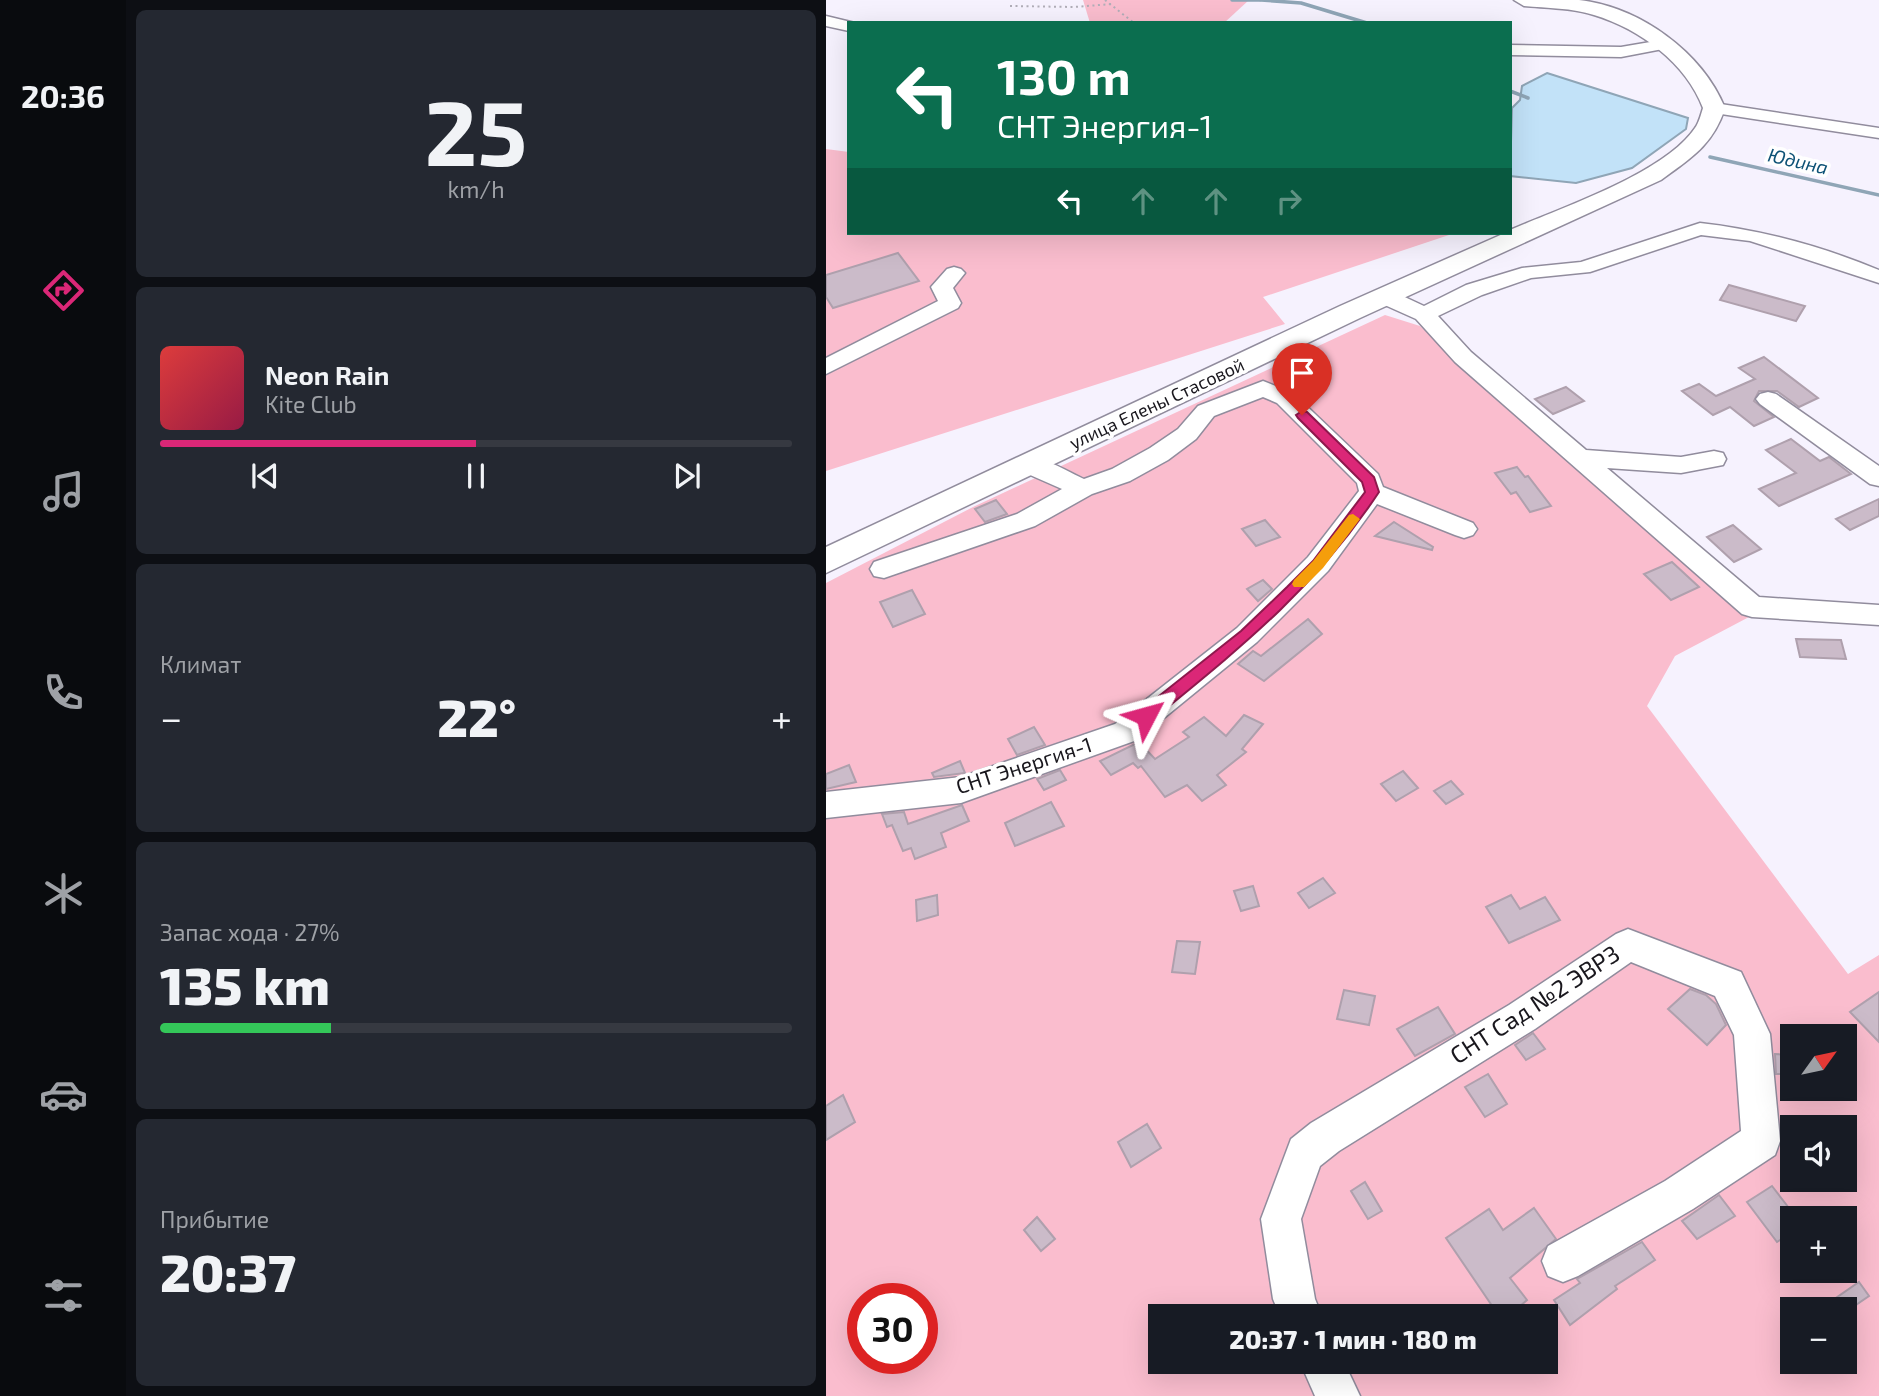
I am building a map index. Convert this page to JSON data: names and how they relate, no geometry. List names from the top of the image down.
{
  "streets": {
    "main road": ["улица Елены Стасовой"],
    "street": ["СНТ Энергия-1", "СНТ Сад №2 ЭВРЗ"]
  },
  "water": ["Юдина"],
  "north": "top right",
  "page": {
    "tabs": "20:36",
    "tile": [
      ["25", "km/h"],
      "Климат",
      ["Запас хода · 27%", "135 km"],
      ["Прибытие", "20:37"]
    ],
    "turn": ["130 m", "СНТ Энергия-1"],
    "song": ["Neon Rain", "Kite Club"],
    "heat": ["−", "22°", "+"],
    "map_buttons": ["+", "−"],
    "limit": "30",
    "trip": "20:37 · 1 мин · 180 m"
  }
}
